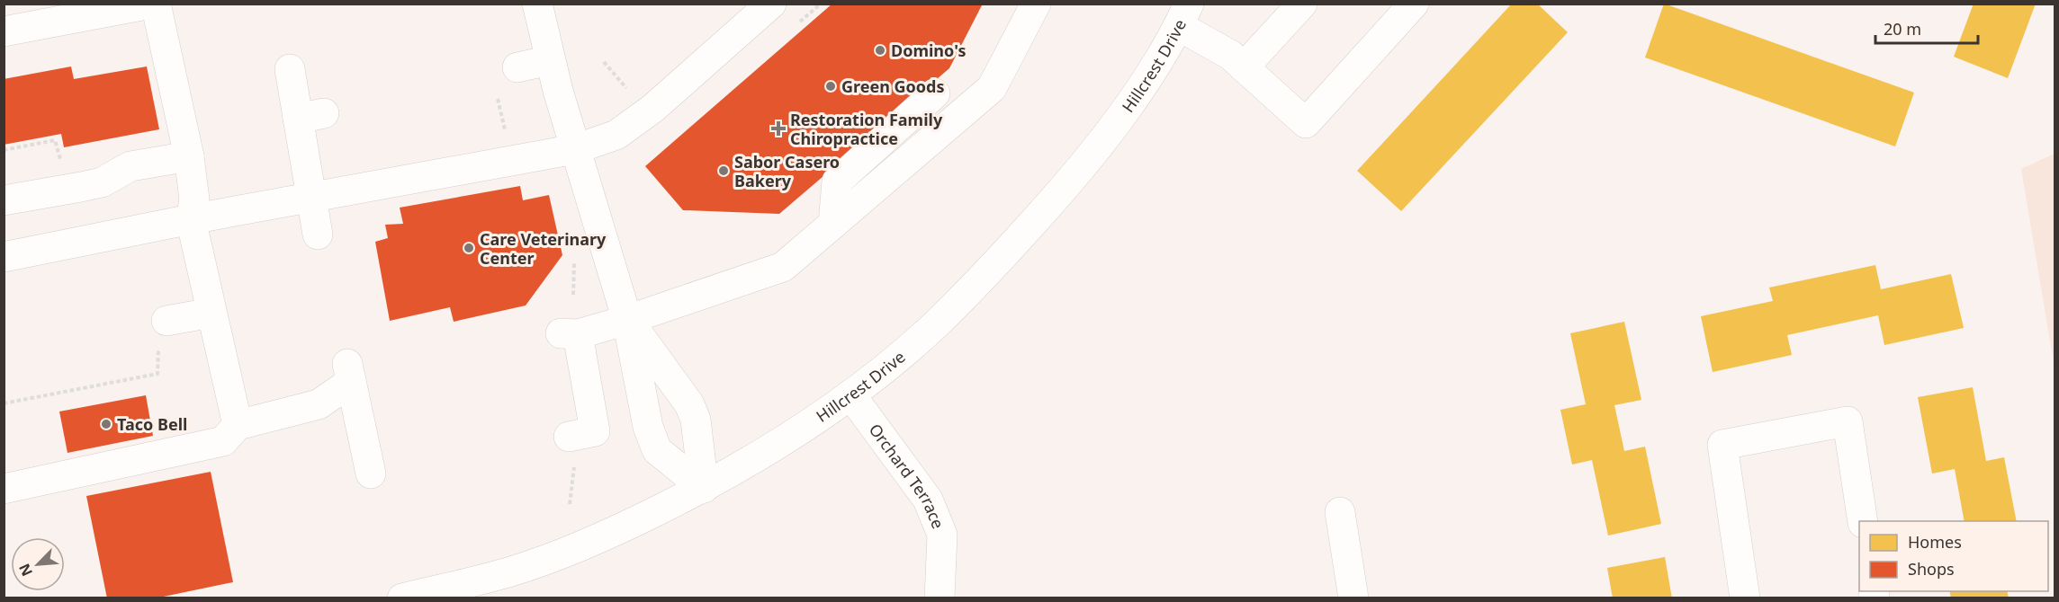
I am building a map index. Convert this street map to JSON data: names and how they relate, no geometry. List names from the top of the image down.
{
  "streets": {
    "street": ["Hillcrest Drive", "Orchard Terrace"]
  },
  "crossings": [
    ["Hillcrest Drive", "Orchard Terrace"]
  ],
  "places": {
    "other": [
      "Domino's",
      "Green Goods",
      "Sabor Casero Bakery",
      "Care Veterinary Center",
      "Taco Bell"
    ],
    "health": ["Restoration Family Chiropractice"]
  },
  "legend": ["Homes", "Shops"],
  "scale_bar": "20 m",
  "north": "bottom left"
}
